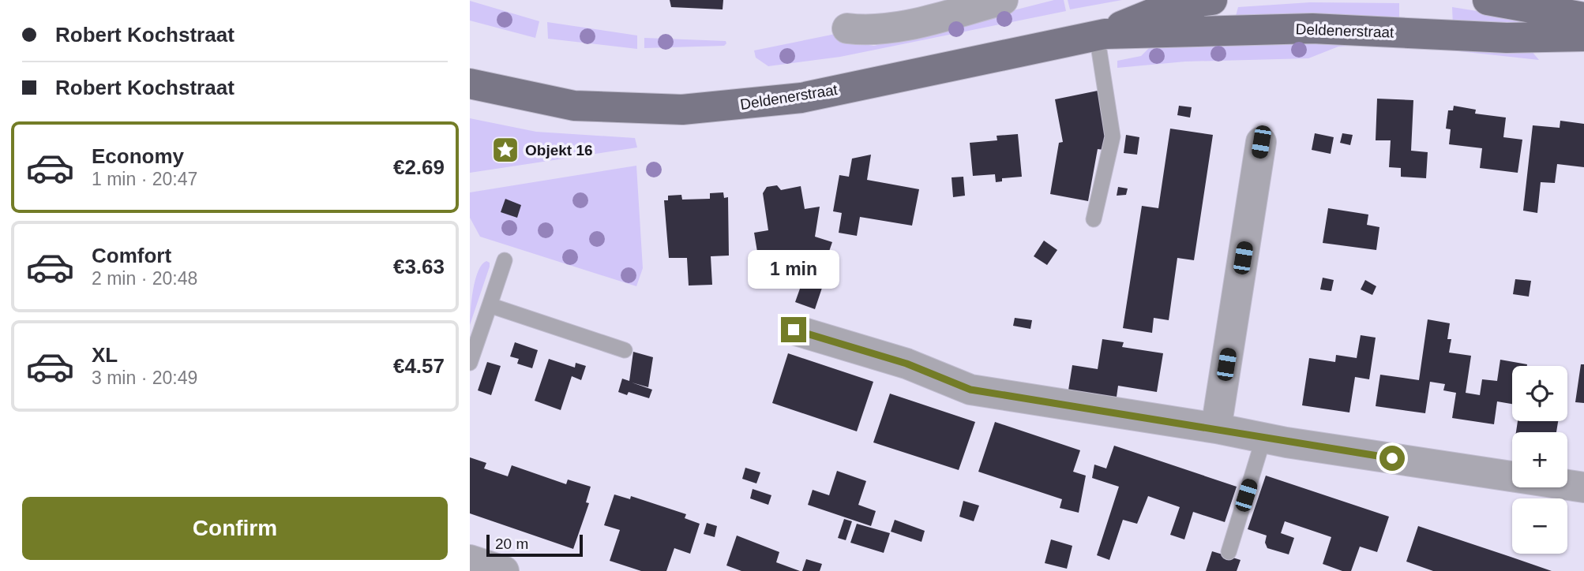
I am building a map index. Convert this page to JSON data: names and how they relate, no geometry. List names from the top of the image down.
{
  "streets": {
    "main road": ["Deldenerstraat"]
  },
  "places": {
    "place": ["Objekt 16"]
  },
  "scale_bar": "20 m",
  "page": {
    "banner": ["Robert Kochstraat", "Robert Kochstraat"],
    "list": [
      {
        "name": "Economy",
        "note": "1 min · 20:47",
        "value": "€2.69"
      },
      {
        "name": "Comfort",
        "note": "2 min · 20:48",
        "value": "€3.63"
      },
      {
        "name": "XL",
        "note": "3 min · 20:49",
        "value": "€4.57"
      }
    ],
    "bubble": "1 min",
    "map_buttons": ["+", "−"],
    "buttons": "Confirm",
    "scale": "20 m"
  }
}
